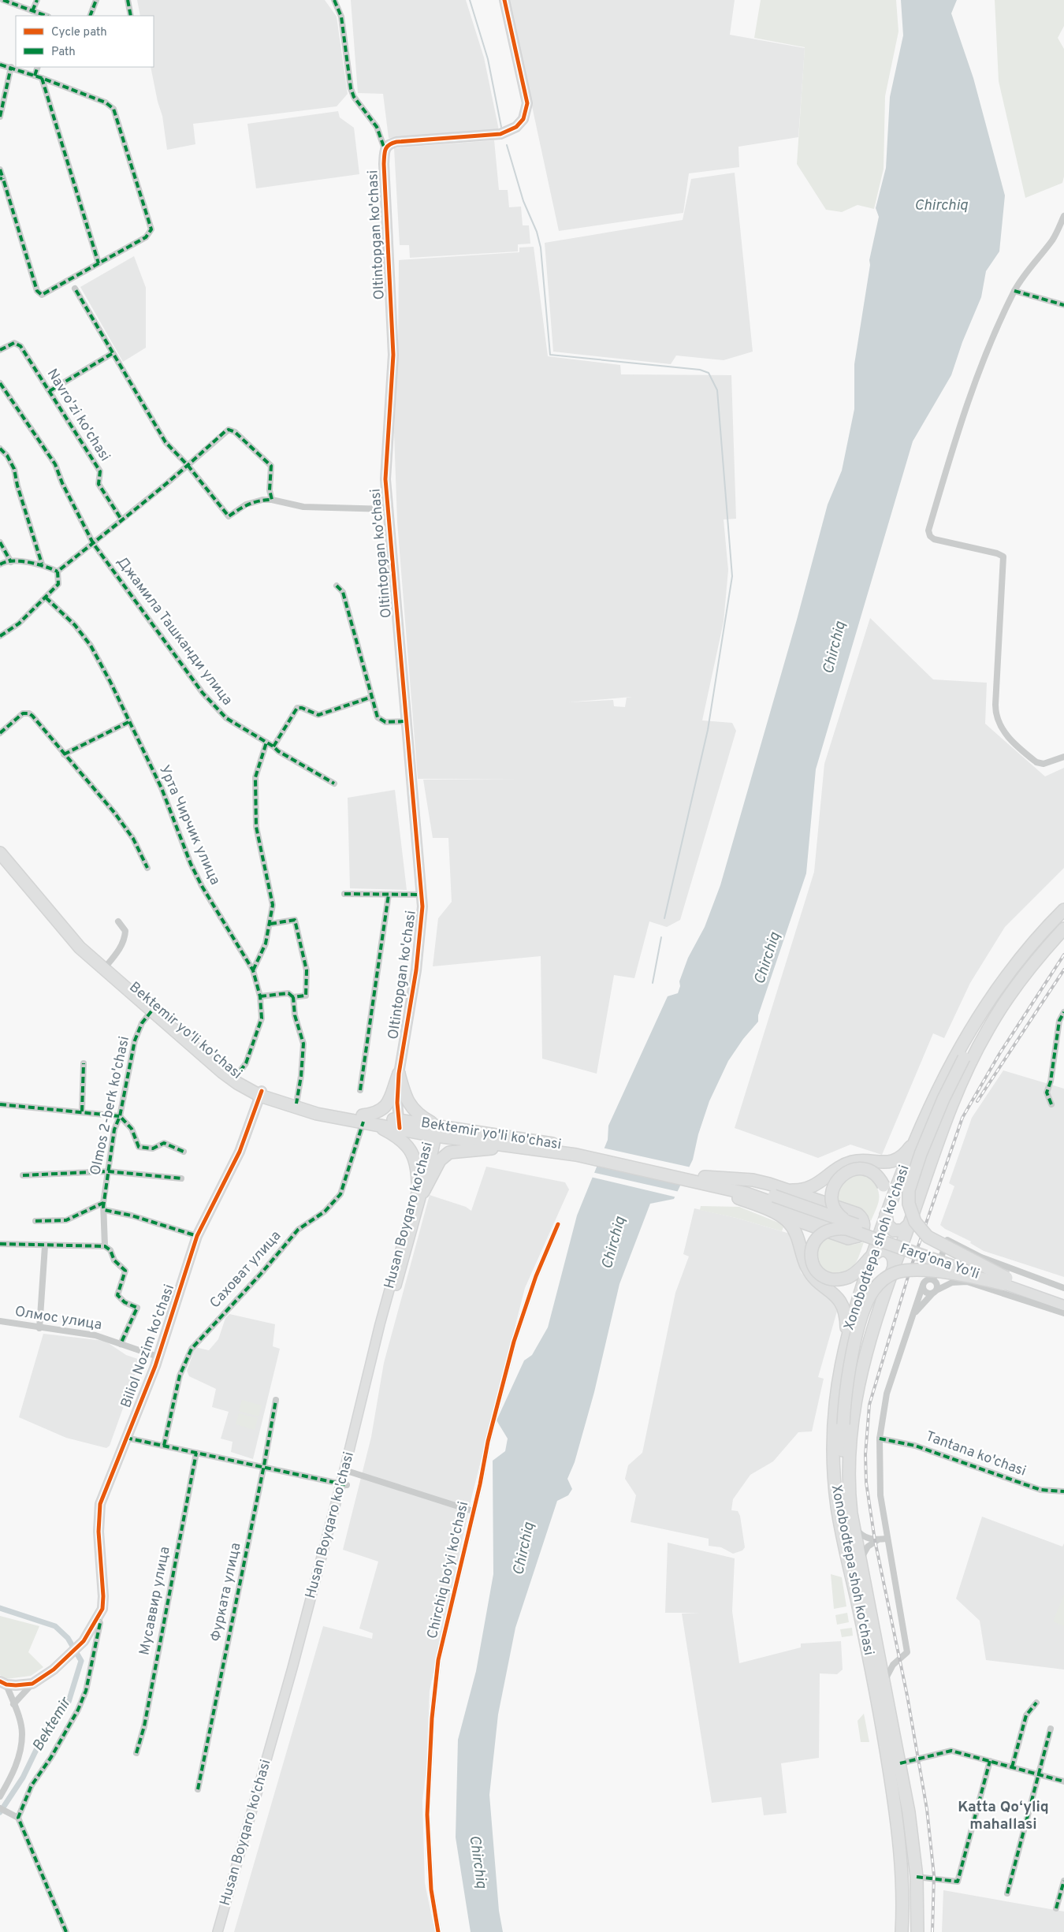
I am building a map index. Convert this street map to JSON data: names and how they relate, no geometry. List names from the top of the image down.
{
  "streets": {
    "highway": ["Bektemir yo'li ko'chasi", "Xonobodtepa shoh ko'chasi", "Farg'ona Yo'li"],
    "street": [
      "Oltintopgan ko'chasi",
      "Navro'zi ko'chasi",
      "Джамила Ташканди улица",
      "Урта Чирчик улица",
      "Olmos 2-berk ko'chasi",
      "Husan Boyqaro ko'chasi",
      "Саховат улица",
      "Олмос улица",
      "Biliol Nozim ko'chasi",
      "Tantana ko'chasi",
      "Chirchiq bo'yi ko'chasi",
      "Фурката улица",
      "Мусаввир улица"
    ]
  },
  "crossings": [
    ["Oltintopgan ko'chasi", "Bektemir yo'li ko'chasi"],
    ["Урта Чирчик улица", "Bektemir yo'li ko'chasi"],
    ["Bektemir yo'li ko'chasi", "Olmos 2-berk ko'chasi"],
    ["Bektemir yo'li ko'chasi", "Husan Boyqaro ko'chasi"],
    ["Bektemir yo'li ko'chasi", "Farg'ona Yo'li"],
    ["Bektemir yo'li ko'chasi", "Саховат улица"],
    ["Bektemir yo'li ko'chasi", "Biliol Nozim ko'chasi"],
    ["Husan Boyqaro ko'chasi", "Chirchiq bo'yi ko'chasi"],
    ["Олмос улица", "Biliol Nozim ko'chasi"]
  ],
  "districts": ["Katta Qoʻyliq mahallasi"],
  "water": ["Chirchiq", "Bektemir"],
  "legend": ["Cycle path", "Path"]
}
